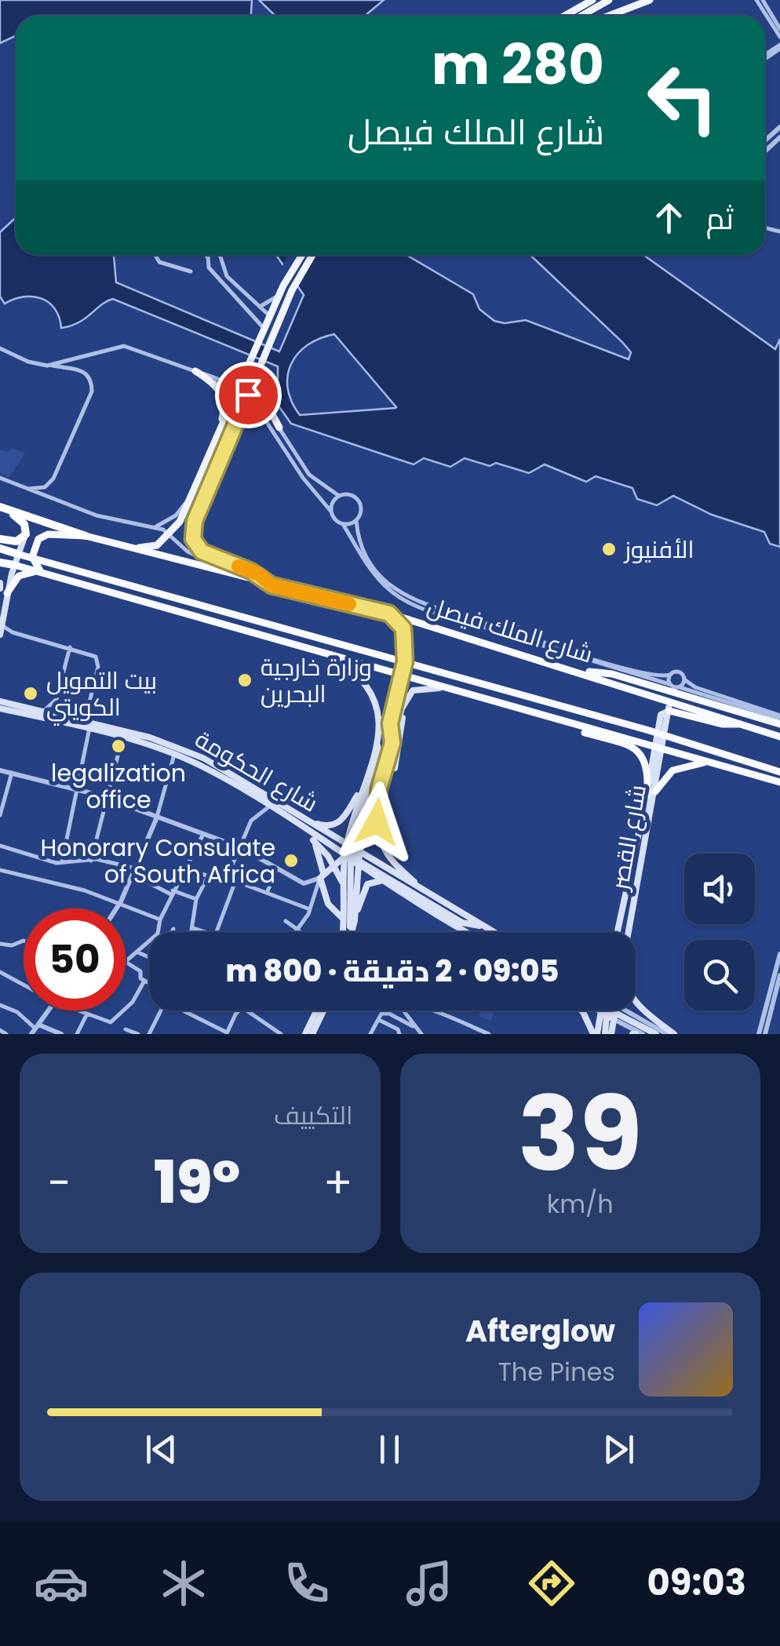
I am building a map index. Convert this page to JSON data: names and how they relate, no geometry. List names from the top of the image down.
{
  "streets": {
    "highway": ["شارع الملك فيصل"],
    "main road": ["شارع الحكومة", "شارع القصر"]
  },
  "places": [
    "الأفنيوز",
    "وزارة خارجية البحرين",
    "بيت التمويل الكويتي",
    "legalization office",
    "Honorary Consulate of South Africa"
  ],
  "page": {
    "turn": ["280 m", "شارع الملك فيصل"],
    "then": "ثم",
    "limit": "50",
    "trip": "09:05 · 2 دقيقة · 800 m",
    "tile": [
      ["39", "km/h"],
      "التكييف"
    ],
    "heat": ["−", "19°", "+"],
    "song": ["Afterglow", "The Pines"],
    "tabs": "09:03"
  }
}
